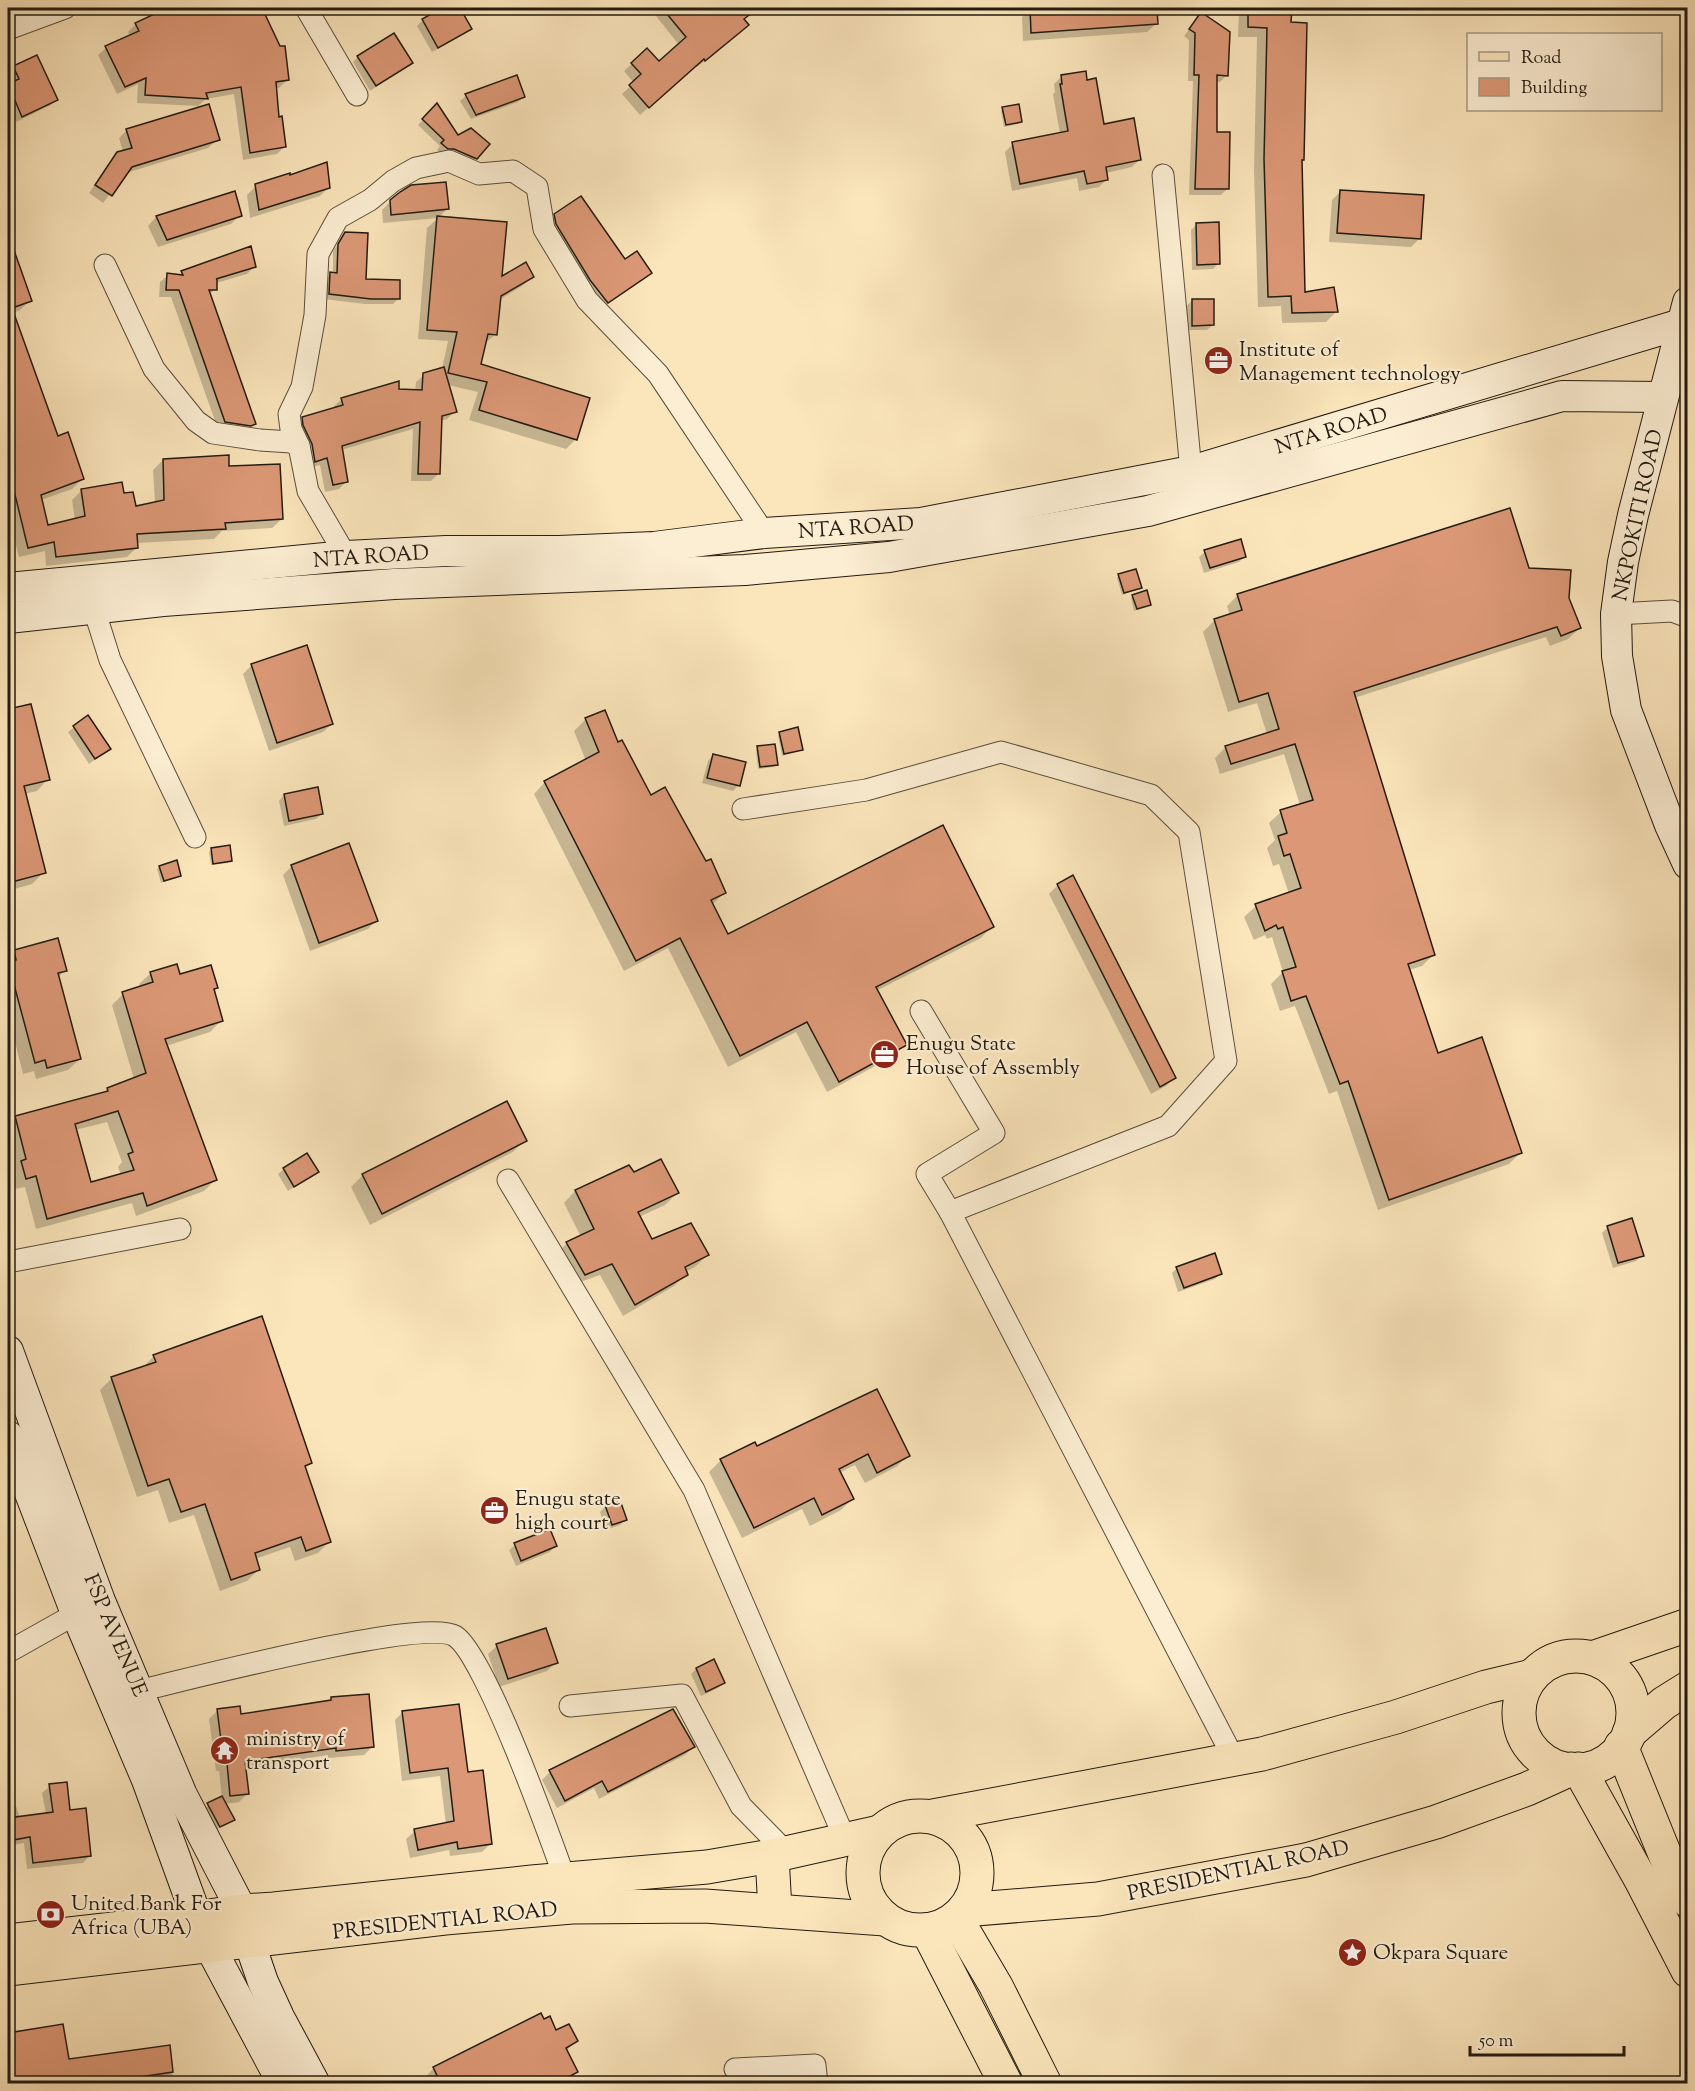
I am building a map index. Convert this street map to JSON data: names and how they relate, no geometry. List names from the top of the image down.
{
  "streets": {
    "main road": [
      "NTA ROAD",
      "NKPOKITI ROAD",
      "FSP AVENUE",
      "PRESIDENTIAL ROAD"
    ]
  },
  "crossings": [
    ["NTA ROAD", "NKPOKITI ROAD"],
    ["FSP AVENUE", "PRESIDENTIAL ROAD"]
  ],
  "places": {
    "office": ["Institute of Management technology", "Enugu State House of Assembly", "Enugu state high court"],
    "temple": ["ministry of transport"],
    "bank": ["United Bank For Africa (UBA)"],
    "place": ["Okpara Square"]
  },
  "legend": ["Road", "Building"],
  "scale_bar": "50 m"
}
